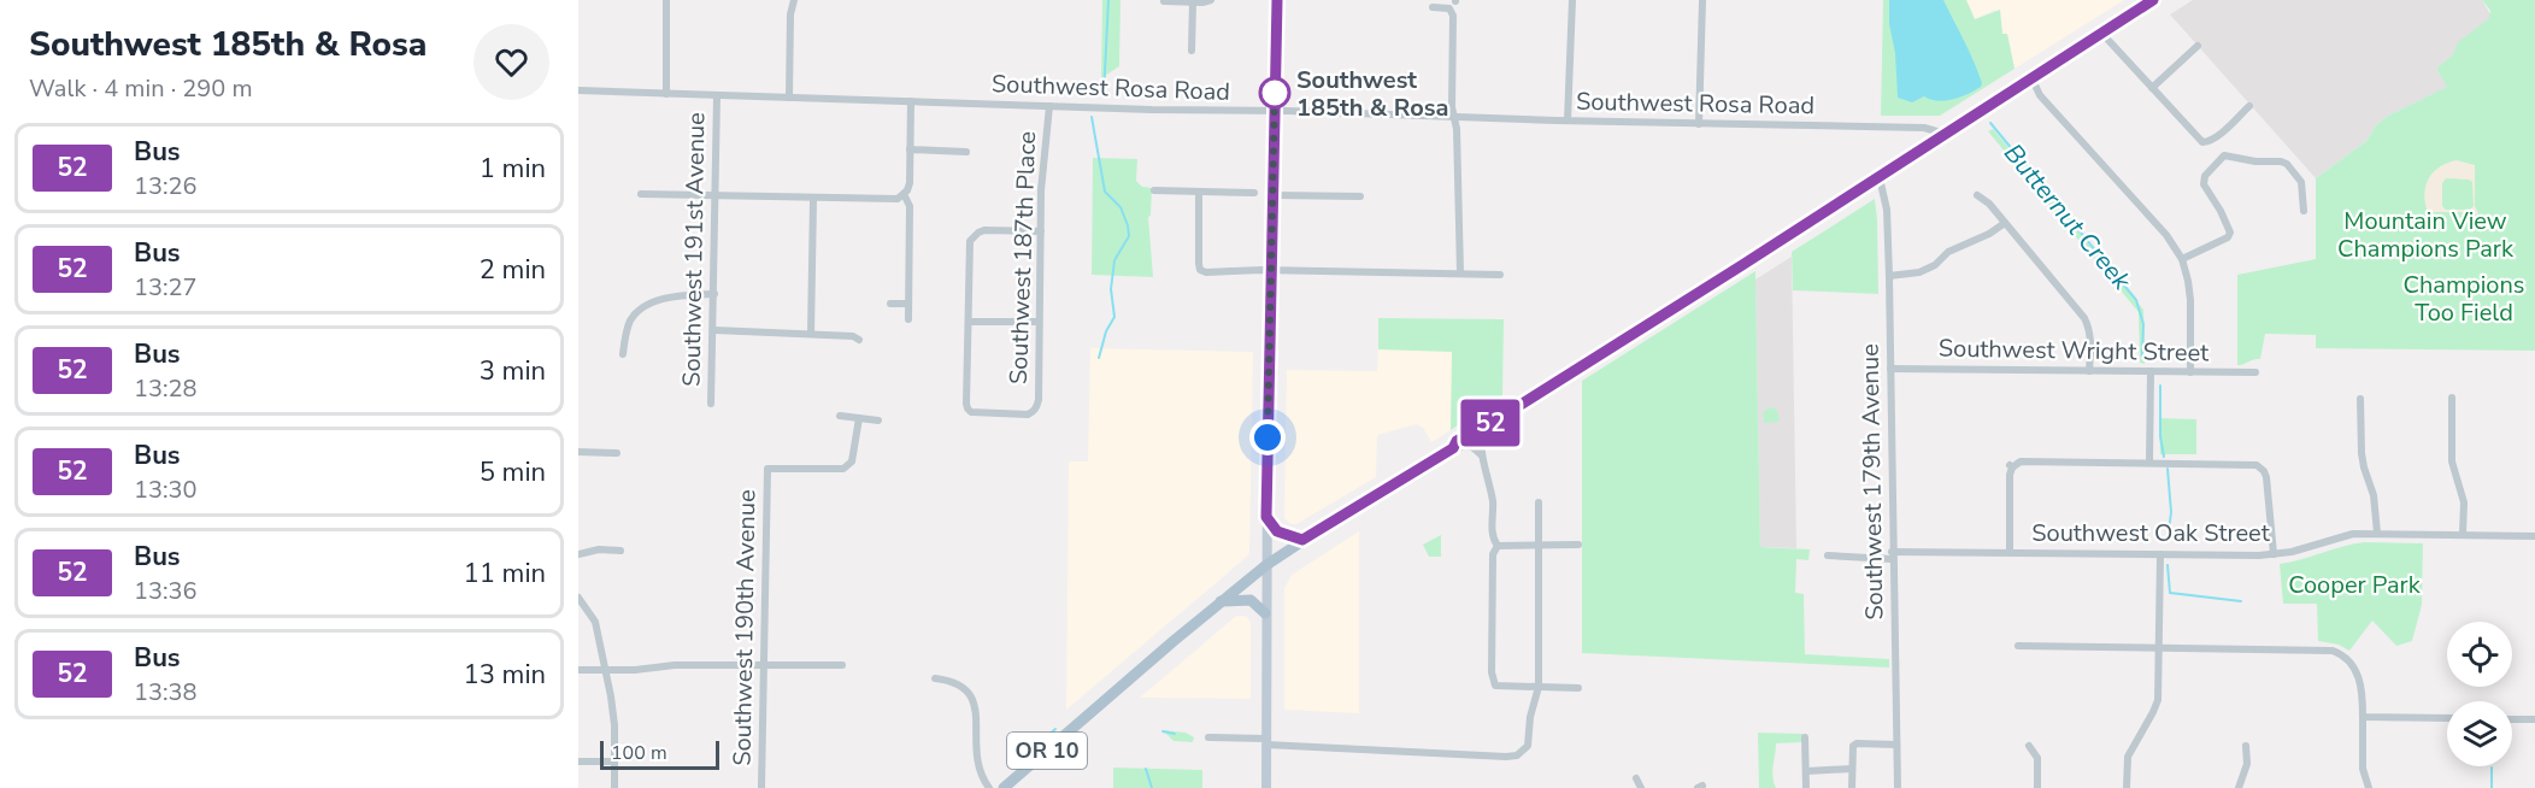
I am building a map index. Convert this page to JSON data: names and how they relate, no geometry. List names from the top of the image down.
{
  "streets": {
    "main road": ["OR 10"],
    "street": [
      "Southwest Rosa Road",
      "Southwest 191st Avenue",
      "Southwest 187th Place",
      "Southwest Wright Street",
      "Southwest 179th Avenue",
      "Southwest Oak Street",
      "Southwest 190th Avenue"
    ]
  },
  "crossings": [
    ["Southwest Rosa Road", "Southwest 191st Avenue"],
    ["Southwest Rosa Road", "Southwest 187th Place"],
    ["Southwest Rosa Road", "OR 10"],
    ["Southwest Wright Street", "Southwest 179th Avenue"],
    ["Southwest 179th Avenue", "Southwest Oak Street"],
    ["Southwest 179th Avenue", "OR 10"]
  ],
  "water": ["Butternut Creek"],
  "parks": ["Mountain View Champions Park", "Champions Too Field", "Cooper Park"],
  "places": ["Southwest 185th & Rosa"],
  "lines": ["bus line 52"],
  "scale_bar": "100 m",
  "page": {
    "heading": ["Southwest 185th & Rosa", "Walk · 4 min · 290 m"],
    "on_map": "52",
    "list": [
      {
        "mark": "52",
        "name": "Bus",
        "note": "13:26",
        "value": "1 min"
      },
      {
        "mark": "52",
        "name": "Bus",
        "note": "13:27",
        "value": "2 min"
      },
      {
        "mark": "52",
        "name": "Bus",
        "note": "13:28",
        "value": "3 min"
      },
      {
        "mark": "52",
        "name": "Bus",
        "note": "13:30",
        "value": "5 min"
      },
      {
        "mark": "52",
        "name": "Bus",
        "note": "13:36",
        "value": "11 min"
      },
      {
        "mark": "52",
        "name": "Bus",
        "note": "13:38",
        "value": "13 min"
      }
    ],
    "scale": "100 m"
  }
}
